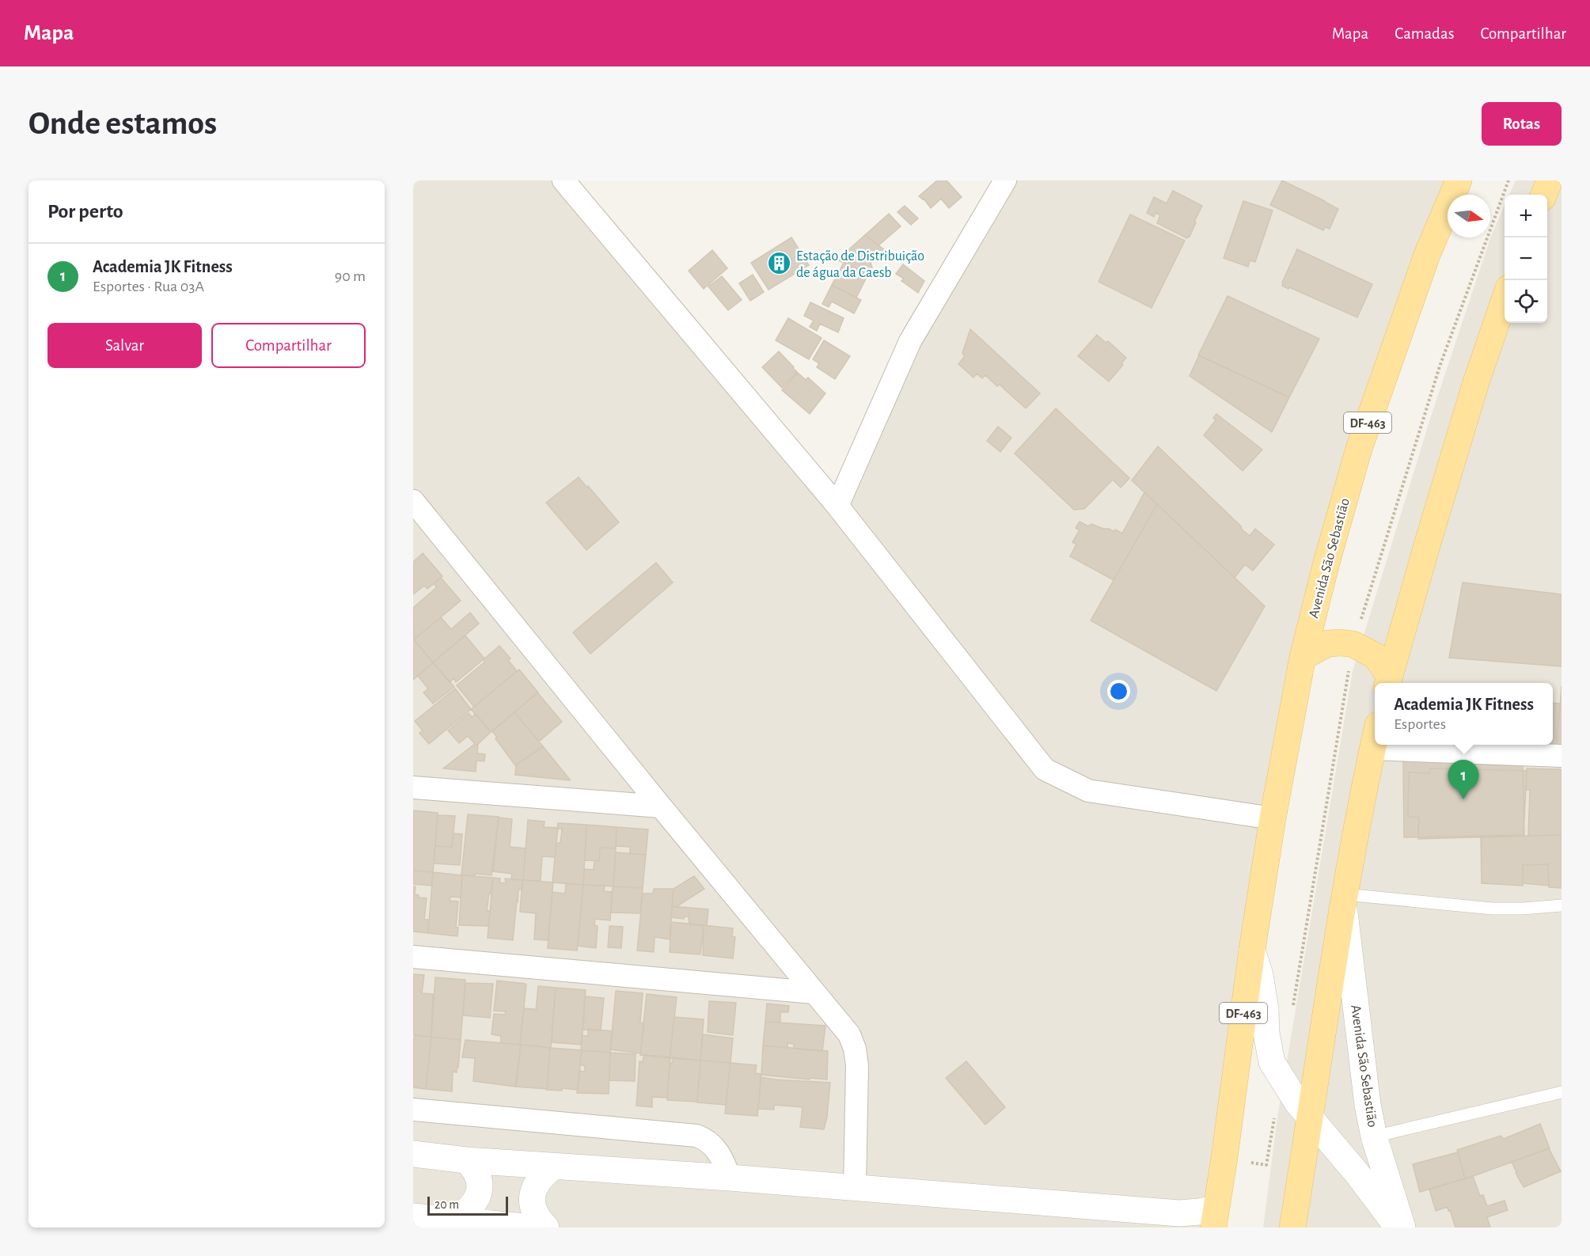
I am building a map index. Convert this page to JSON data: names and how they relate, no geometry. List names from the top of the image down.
{
  "streets": {
    "main road": ["DF-463", "Avenida São Sebastião"]
  },
  "places": {
    "building": ["Estação de Distribuição de água da Caesb"]
  },
  "scale_bar": "20 m",
  "north": "right",
  "page": {
    "header": "Mapa",
    "nav": ["Mapa", "Camadas", "Compartilhar"],
    "buttons": [
      "Rotas",
      ["Salvar", "Compartilhar"]
    ],
    "title": "Onde estamos",
    "heading": "Por perto",
    "map_buttons": ["+", "−"],
    "list": [
      {
        "mark": "1",
        "name": "Academia JK Fitness",
        "note": "Esportes · Rua 03A",
        "value": "90 m"
      }
    ],
    "popup": ["Academia JK Fitness", "Esportes"],
    "pins": "1",
    "scale": "20 m"
  }
}
